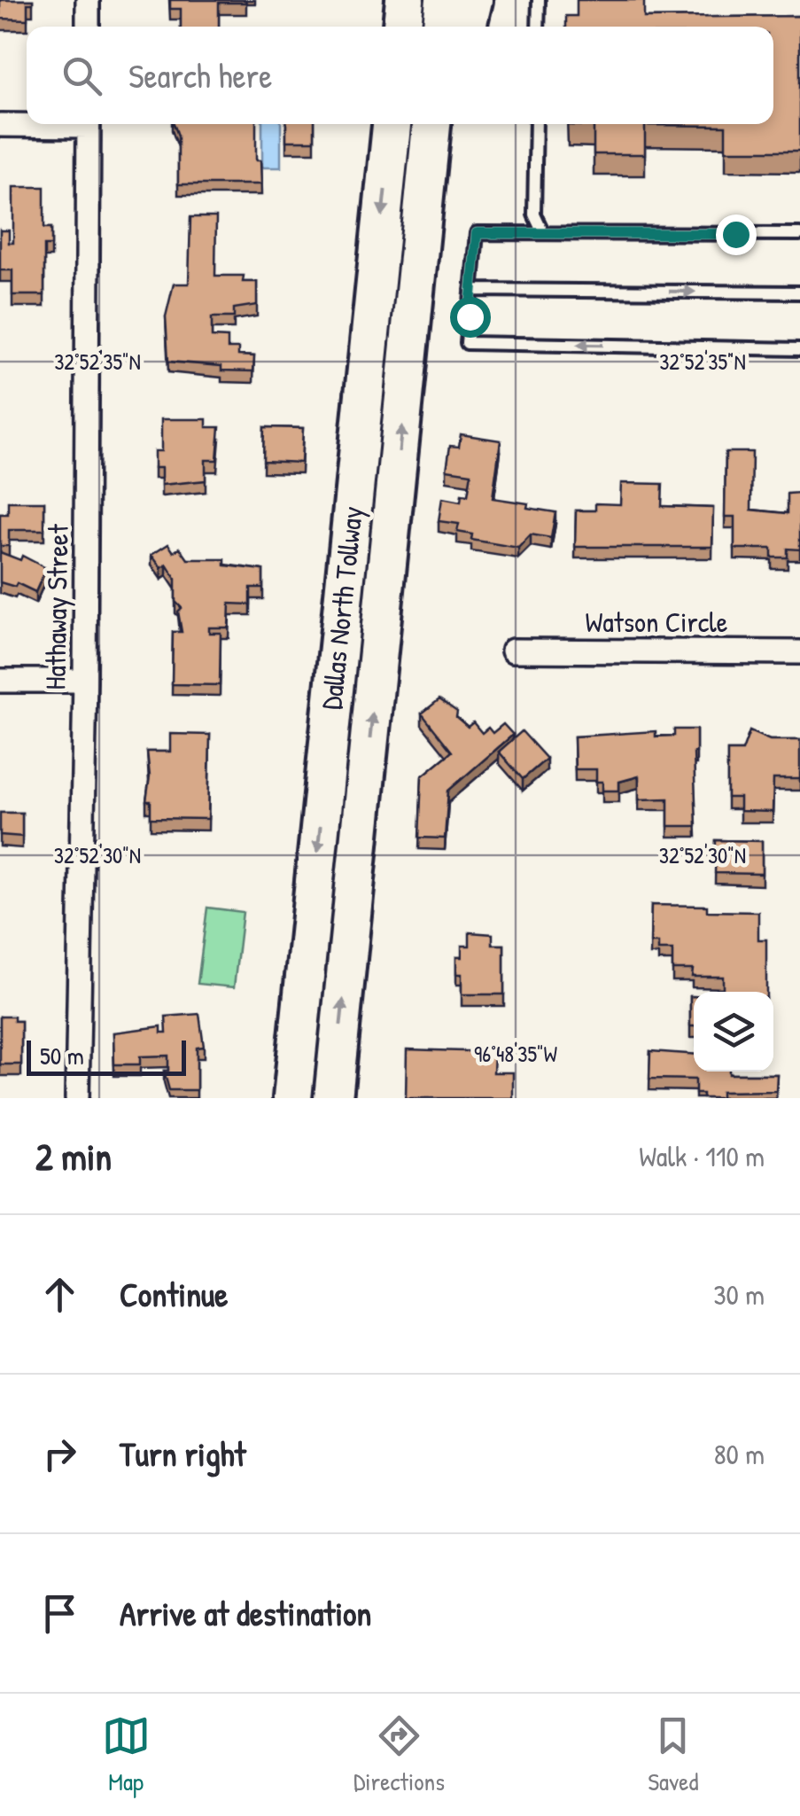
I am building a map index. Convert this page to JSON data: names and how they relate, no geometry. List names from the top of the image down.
{
  "streets": {
    "highway": ["Dallas North Tollway"],
    "street": ["Hathaway Street", "Watson Circle"]
  },
  "scale_bar": "50 m",
  "page": {
    "search": "Search here",
    "scale": "50 m",
    "heading": ["2 min", "Walk · 110 m"],
    "list": [
      ["Continue", "30 m"],
      ["Turn right", "80 m"],
      "Arrive at destination"
    ],
    "nav": ["Map", "Directions", "Saved"]
  },
  "coordinates": ["32°52'35\"N", "32°52'30\"N", "96°48'35\"W"]
}
